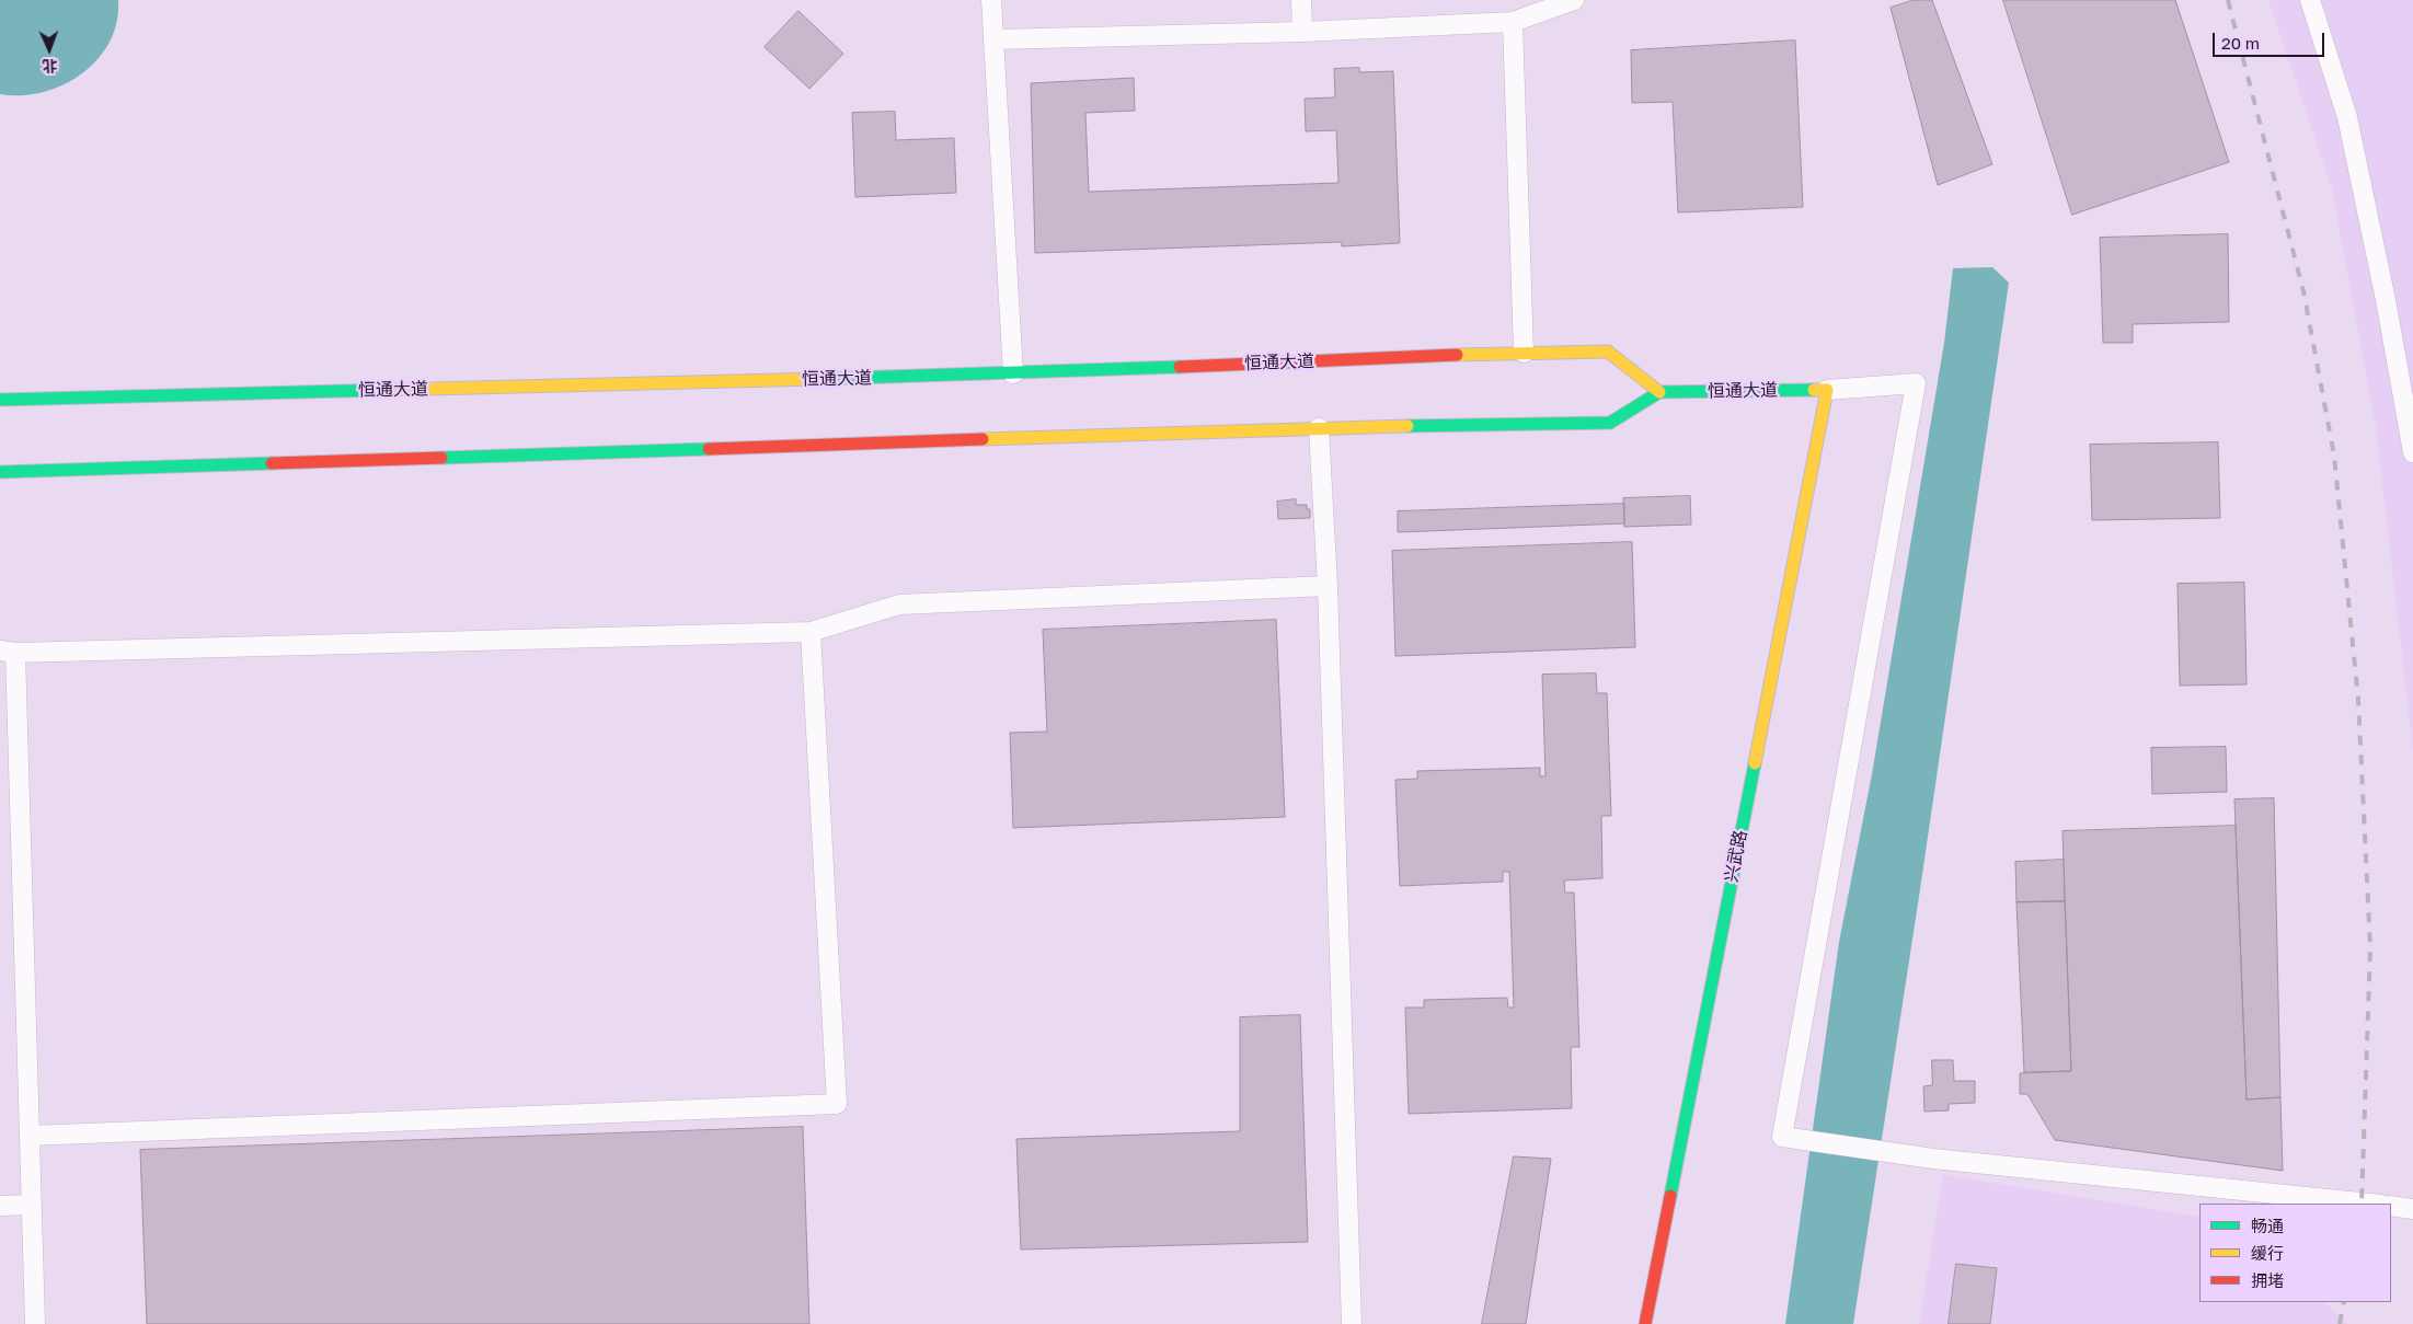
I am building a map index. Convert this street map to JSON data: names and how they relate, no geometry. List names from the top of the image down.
{
  "streets": {
    "main road": ["恒通大道", "兴武路"]
  },
  "crossings": [
    ["恒通大道", "兴武路"]
  ],
  "legend": ["畅通", "缓行", "拥堵"],
  "scale_bar": "20 m",
  "north": "bottom"
}
